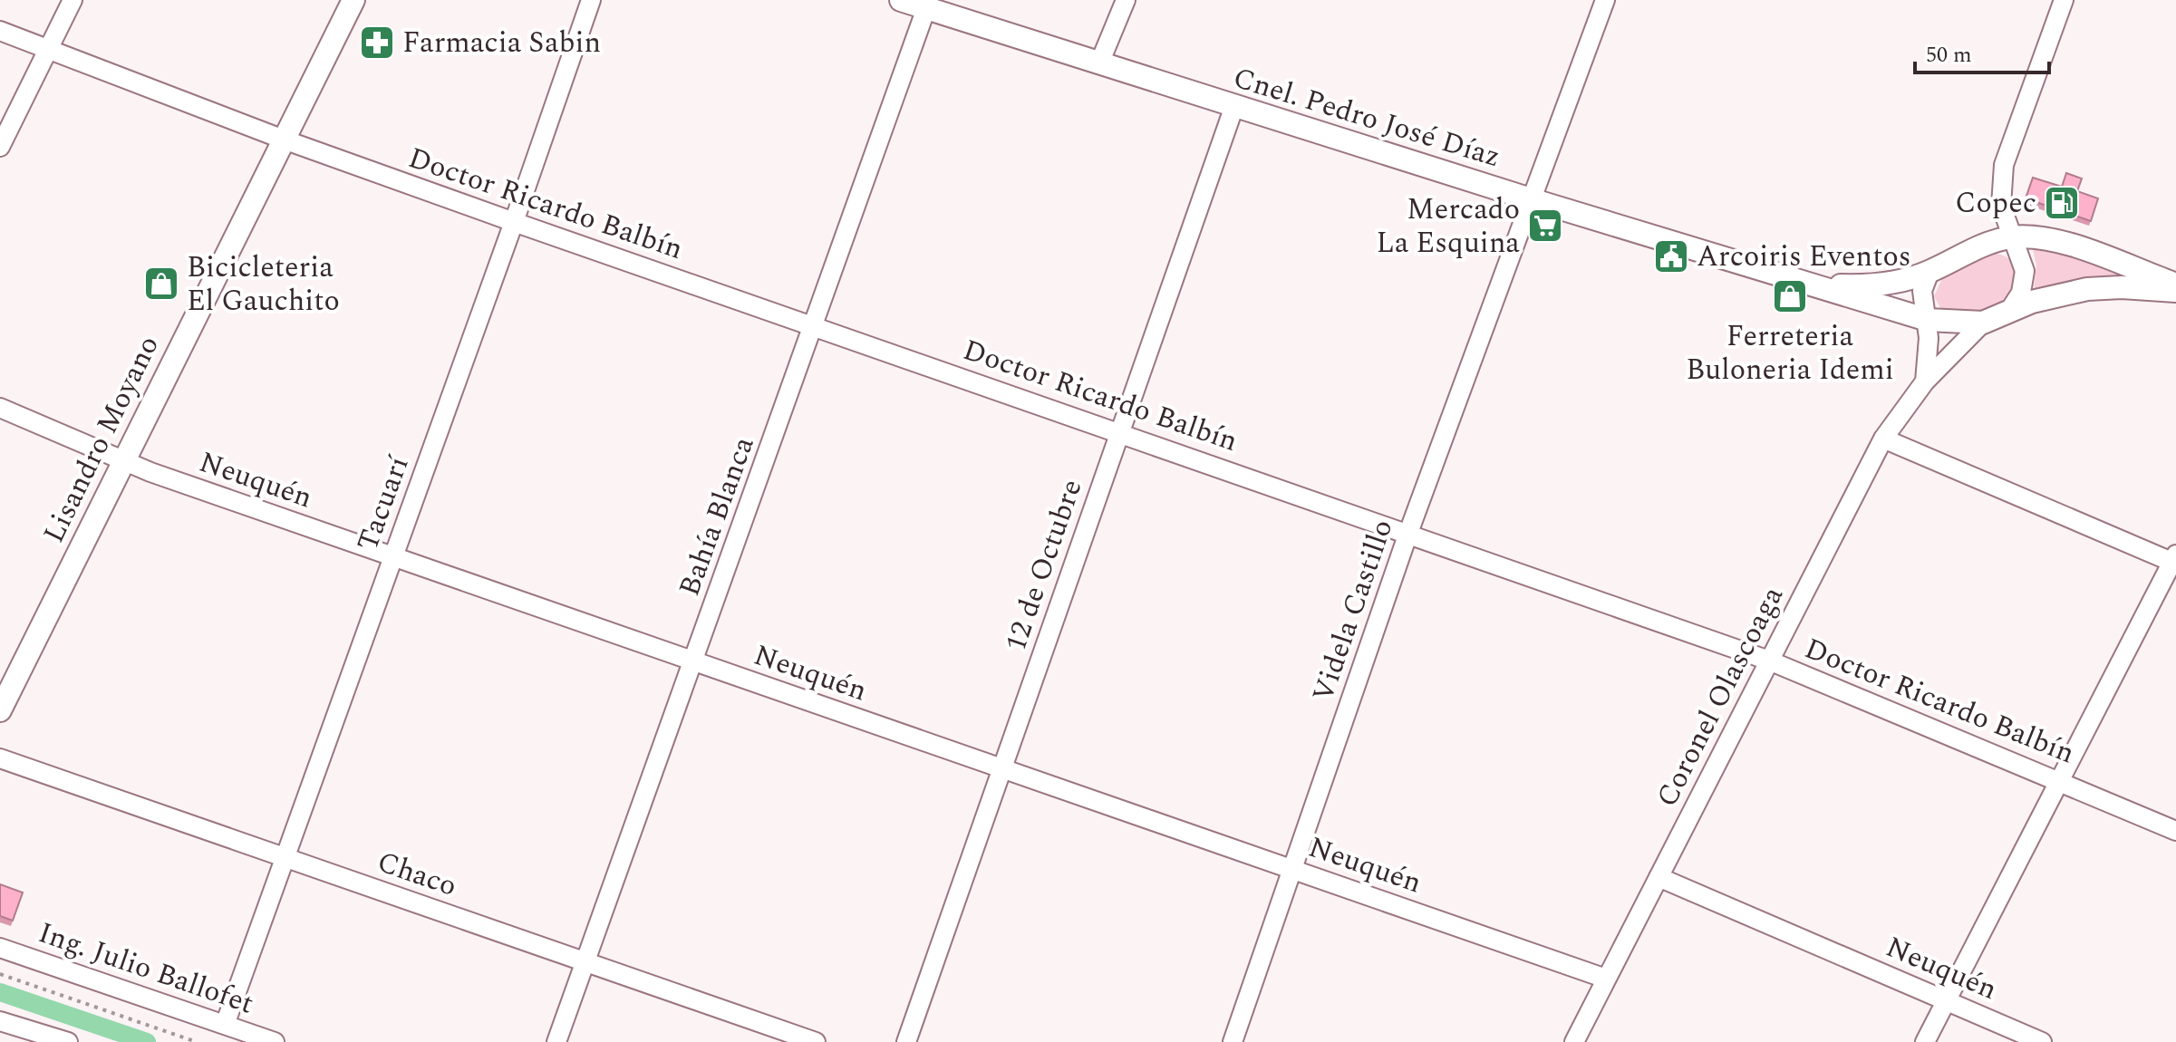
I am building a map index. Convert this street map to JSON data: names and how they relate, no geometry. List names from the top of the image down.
{
  "streets": {
    "main road": ["Cnel. Pedro José Díaz", "Lisandro Moyano"],
    "street": [
      "Doctor Ricardo Balbín",
      "Neuquén",
      "Tacuarí",
      "Bahía Blanca",
      "12 de Octubre",
      "Videla Castillo",
      "Coronel Olascoaga",
      "Chaco",
      "Ing. Julio Ballofet"
    ]
  },
  "crossings": [
    ["Cnel. Pedro José Díaz", "Bahía Blanca"],
    ["Cnel. Pedro José Díaz", "12 de Octubre"],
    ["Cnel. Pedro José Díaz", "Videla Castillo"],
    ["Cnel. Pedro José Díaz", "Coronel Olascoaga"],
    ["Doctor Ricardo Balbín", "Lisandro Moyano"],
    ["Doctor Ricardo Balbín", "Tacuarí"],
    ["Doctor Ricardo Balbín", "Bahía Blanca"],
    ["Doctor Ricardo Balbín", "12 de Octubre"],
    ["Doctor Ricardo Balbín", "Videla Castillo"],
    ["Doctor Ricardo Balbín", "Coronel Olascoaga"],
    ["Lisandro Moyano", "Neuquén"],
    ["Neuquén", "Tacuarí"],
    ["Neuquén", "Bahía Blanca"],
    ["Neuquén", "12 de Octubre"],
    ["Neuquén", "Videla Castillo"],
    ["Neuquén", "Coronel Olascoaga"],
    ["Tacuarí", "Chaco"],
    ["Tacuarí", "Ing. Julio Ballofet"],
    ["Bahía Blanca", "Chaco"]
  ],
  "places": {
    "pharmacy": ["Farmacia Sabin"],
    "fuel station": ["Copec"],
    "supermarket": ["Mercado La Esquina"],
    "public building": ["Arcoiris Eventos"],
    "shop": ["Bicicleteria El Gauchito", "Ferreteria Buloneria Idemi"]
  },
  "scale_bar": "50 m"
}
